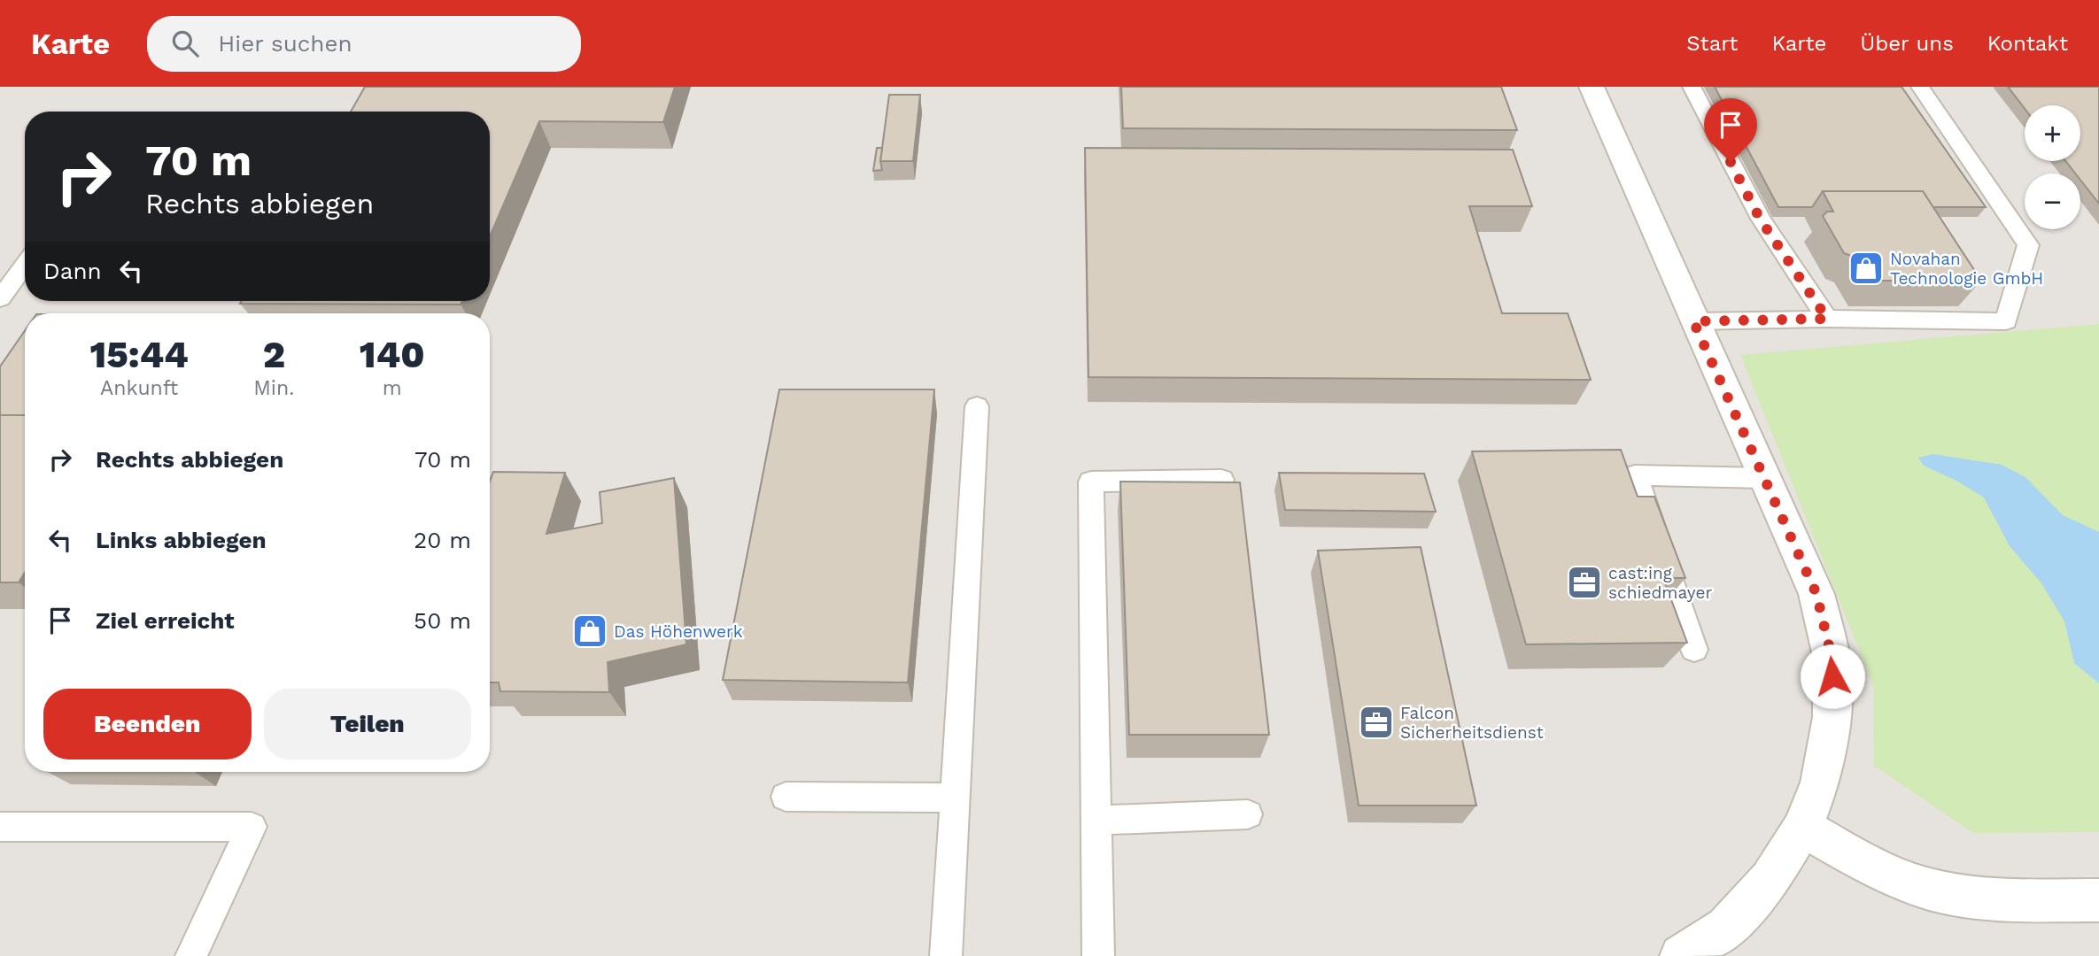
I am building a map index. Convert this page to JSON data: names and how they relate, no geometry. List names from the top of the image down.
{
  "places": {
    "shop": ["Novahan Technologie GmbH", "Das Höhenwerk"],
    "office": ["cast:ing schiedmayer", "Falcon Sicherheitsdienst"]
  },
  "page": {
    "header": "Karte",
    "search": "Hier suchen",
    "nav": [
      "Start",
      "Karte",
      "Über uns",
      "Kontakt"
    ],
    "map_buttons": ["+", "−"],
    "turn": ["70 m", "Rechts abbiegen"],
    "then": "Dann",
    "eta": [
      "15:44",
      "Ankunft",
      "2",
      "Min.",
      "140",
      "m"
    ],
    "list": [
      {
        "name": "Rechts abbiegen",
        "value": "70 m"
      },
      {
        "name": "Links abbiegen",
        "value": "20 m"
      },
      {
        "name": "Ziel erreicht",
        "value": "50 m"
      }
    ],
    "buttons": ["Beenden", "Teilen"]
  }
}
